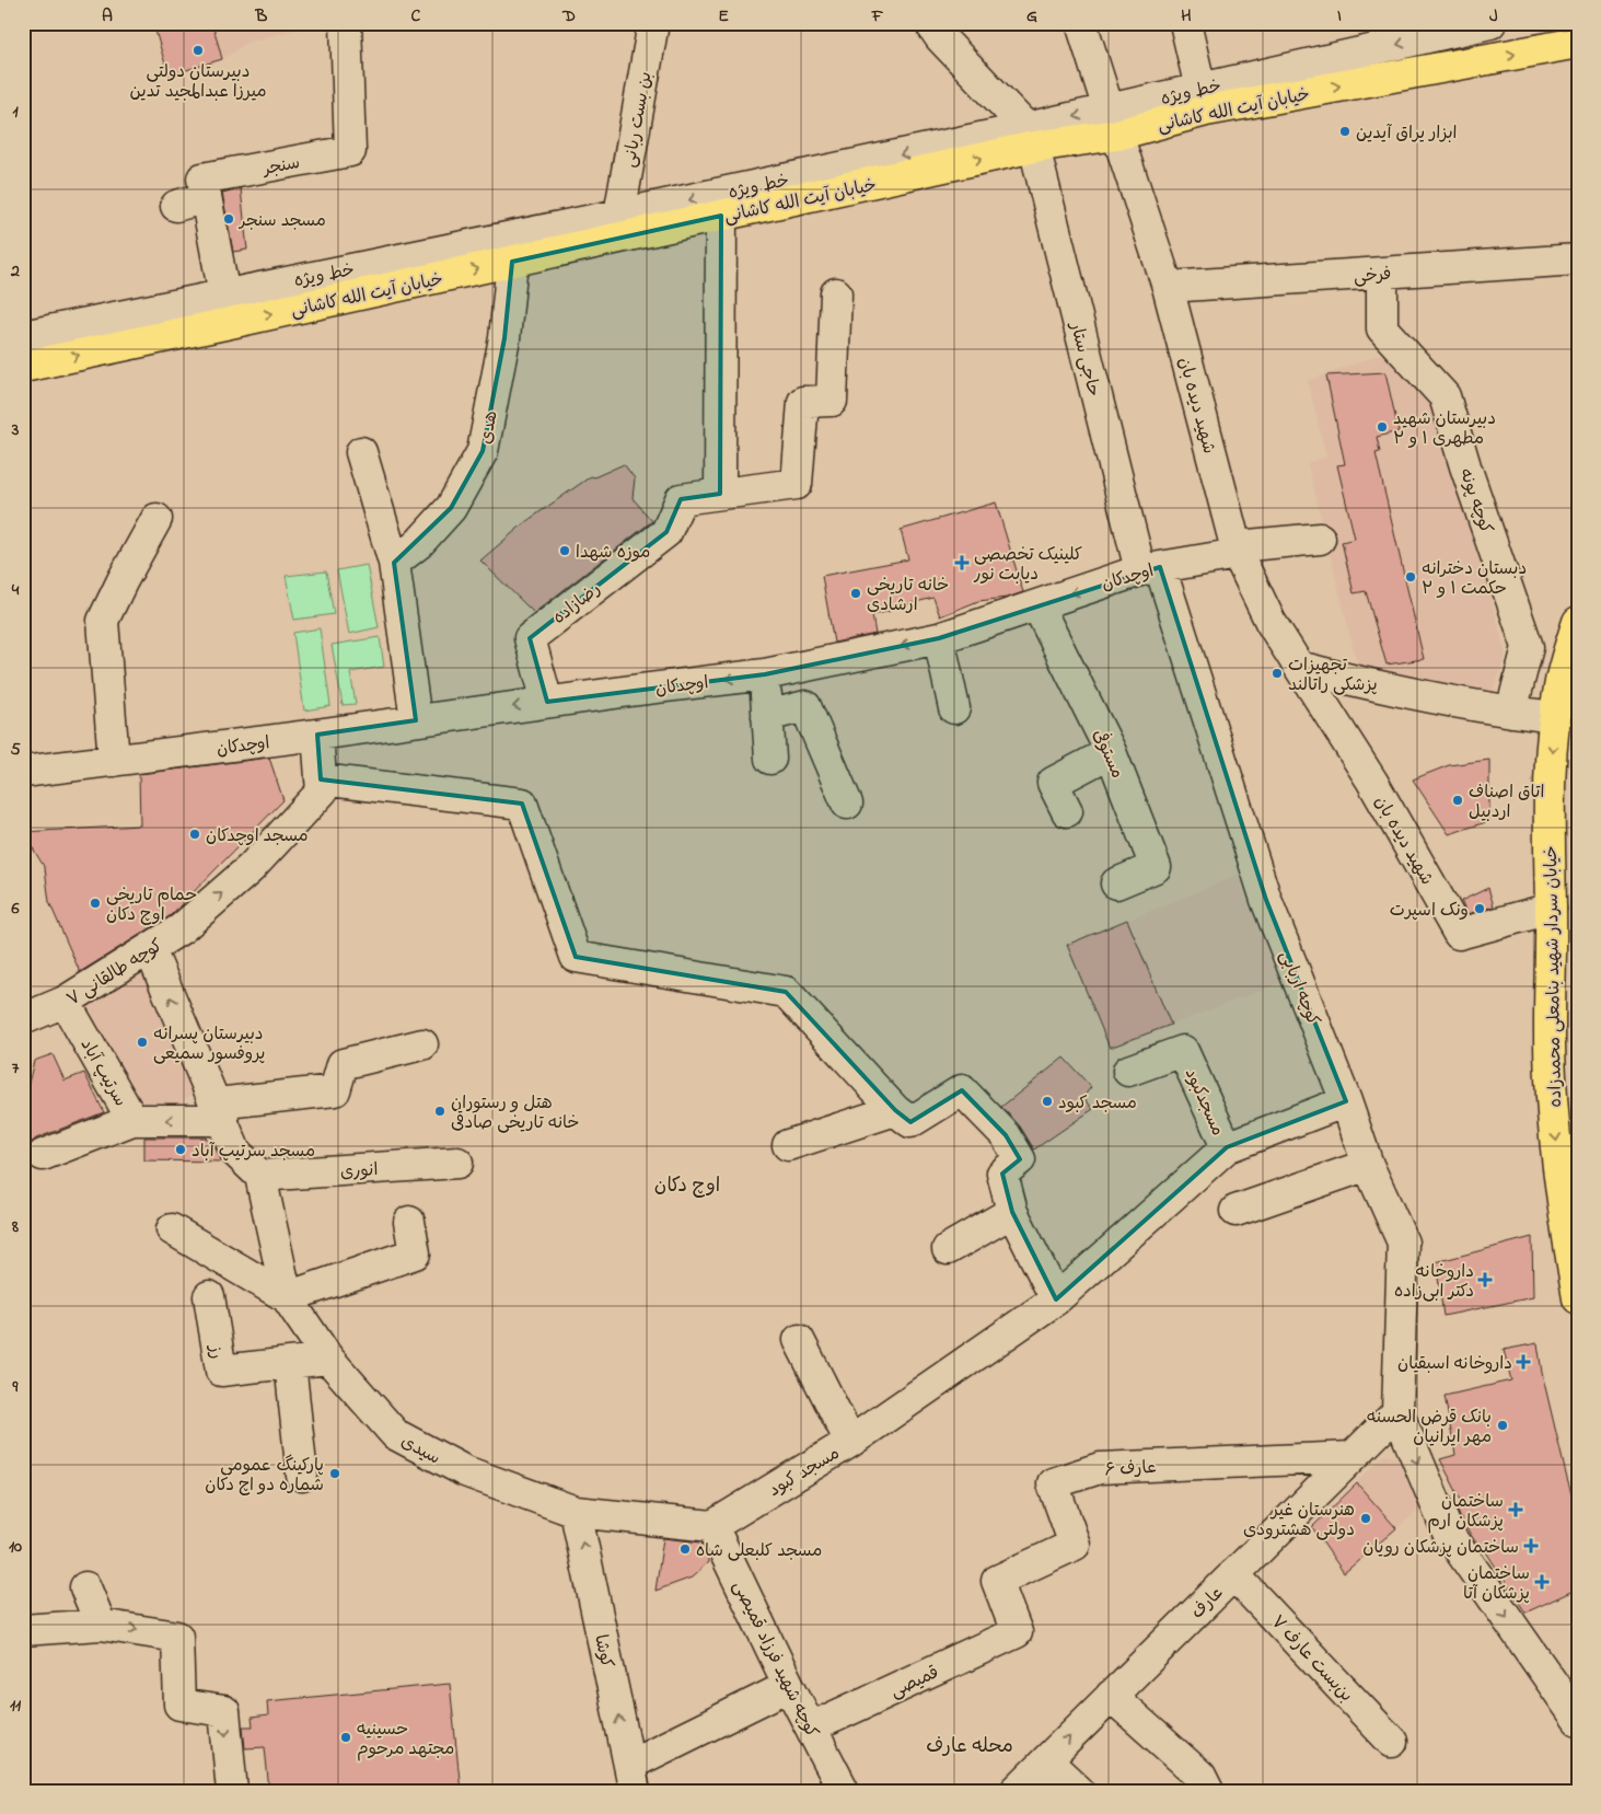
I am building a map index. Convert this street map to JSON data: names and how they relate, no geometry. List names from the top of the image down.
{
  "streets": {
    "main road": ["خیابان آیت الله کاشانی", "خیابان سردار شهید بنامعلی محمدزاده"],
    "street": [
      "خط ویژه",
      "بن بست ربانی",
      "سنجر",
      "فرخی",
      "حاجی ستار",
      "شهید دیده بان",
      "هدی",
      "کوچه پونه",
      "اوچدکان",
      "رضازاده",
      "مستوفی",
      "کوچه طالقانی ۷",
      "کوچه اربابی",
      "سرتیپ آباد",
      "مسجدکبود",
      "انوری",
      "رز",
      "سیدی",
      "عارف ۶",
      "مسجد کبود",
      "عارف",
      "کوشا",
      "بن‌بست عارف ۷",
      "کوچه شهید فرزاد قمیصی",
      "قمیصی"
    ]
  },
  "crossings": [
    ["خط ویژه", "خیابان آیت الله کاشانی"],
    ["خط ویژه", "بن بست ربانی"],
    ["خط ویژه", "سنجر"],
    ["خط ویژه", "حاجی ستار"],
    ["خط ویژه", "شهید دیده بان"],
    ["خیابان آیت الله کاشانی", "سنجر"],
    ["خیابان آیت الله کاشانی", "حاجی ستار"],
    ["خیابان آیت الله کاشانی", "هدی"],
    ["فرخی", "شهید دیده بان"],
    ["فرخی", "کوچه پونه"],
    ["حاجی ستار", "اوچدکان"],
    ["حاجی ستار", "کوچه اربابی"],
    ["شهید دیده بان", "اوچدکان"],
    ["شهید دیده بان", "خیابان سردار شهید بنامعلی محمدزاده"],
    ["اوچدکان", "رضازاده"],
    ["اوچدکان", "مستوفی"],
    ["اوچدکان", "کوچه طالقانی ۷"],
    ["اوچدکان", "کوچه اربابی"],
    ["کوچه طالقانی ۷", "سرتیپ آباد"],
    ["کوچه اربابی", "مسجدکبود"],
    ["کوچه اربابی", "عارف"],
    ["مسجدکبود", "مسجد کبود"],
    ["رز", "سیدی"],
    ["سیدی", "مسجد کبود"],
    ["سیدی", "کوشا"],
    ["سیدی", "کوچه شهید فرزاد قمیصی"],
    ["عارف ۶", "عارف"],
    ["عارف ۶", "قمیصی"],
    ["مسجد کبود", "کوچه شهید فرزاد قمیصی"],
    ["عارف", "بن‌بست عارف ۷"],
    ["کوچه شهید فرزاد قمیصی", "قمیصی"]
  ],
  "one_way": [
    "خط ویژه",
    "خیابان آیت الله کاشانی",
    "اوچدکان",
    "کوچه طالقانی ۷",
    "خیابان سردار شهید بنامعلی محمدزاده",
    "کوشا"
  ],
  "districts": ["اوچ دکان", "محله عارف"],
  "places": {
    "other": [
      "دبیرستان دولتی میرزا عبدالمجید تدین",
      "ابزار یراق آیدین",
      "مسجد سنجر",
      "دبیرستان شهید مطهری ۱ و ۲",
      "موزه شهدا",
      "دبستان دخترانه حکمت ۱ و ۲",
      "خانه تاریخی ارشادی",
      "تجهیزات پزشکی راتالند",
      "اتاق اصناف اردبیل",
      "مسجد اوچدکان",
      "حمام تاریخی اوچ دکان",
      "ونک اسپرت",
      "دبیرستان پسرانه پروفسور سمیعی",
      "مسجد کبود",
      "هتل و رستوران خانه تاریخی صادقی",
      "مسجد سرتیپ آباد",
      "بانک قرض الحسنه مهر ایرانیان",
      "پارکینگ عمومی شماره دو اچ دکان",
      "هنرستان غیر دولتی هشترودی",
      "مسجد کلبعلی شاه",
      "حسینیه مجتهد مرحوم"
    ],
    "health": [
      "کلینیک تخصصی دیابت نور",
      "داروخانه دکتر ابی‌زاده",
      "داروخانه اسبقیان",
      "ساختمان پزشکان ارم",
      "ساختمان پزشکان رویان",
      "ساختمان پزشکان آتا"
    ]
  },
  "grid": {
    "columns": [
      "A",
      "B",
      "C",
      "D",
      "E",
      "F",
      "G",
      "H",
      "I",
      "J"
    ],
    "rows": [
      "1",
      "2",
      "3",
      "4",
      "5",
      "6",
      "7",
      "8",
      "9",
      "10",
      "11"
    ]
  }
}
